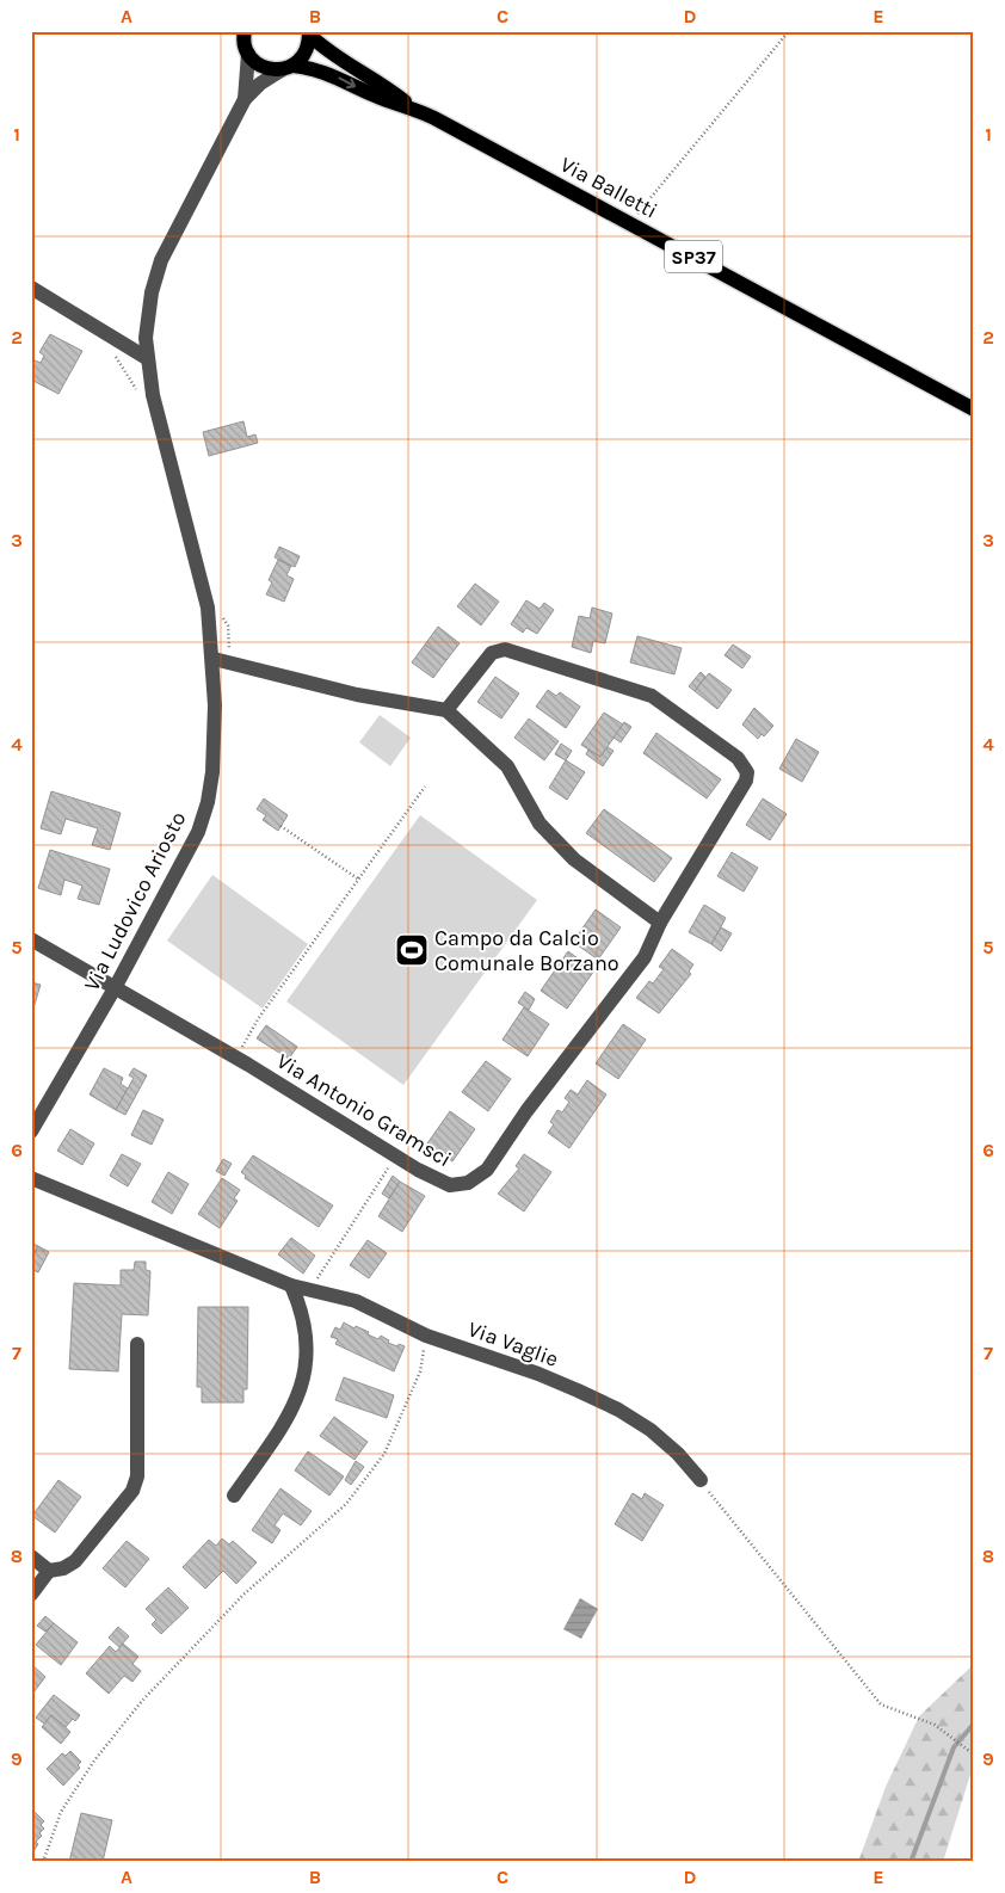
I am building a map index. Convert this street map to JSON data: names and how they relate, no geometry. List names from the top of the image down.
{
  "streets": {
    "main road": ["Via Balletti", "SP37"],
    "street": ["Via Ludovico Ariosto", "Via Antonio Gramsci", "Via Vaglie"]
  },
  "crossings": [
    ["Via Balletti", "Via Ludovico Ariosto"],
    ["Via Ludovico Ariosto", "Via Antonio Gramsci"]
  ],
  "places": {
    "sports": ["Campo da Calcio Comunale Borzano"]
  },
  "grid": {
    "columns": [
      "A",
      "B",
      "C",
      "D",
      "E"
    ],
    "rows": [
      "1",
      "2",
      "3",
      "4",
      "5",
      "6",
      "7",
      "8",
      "9"
    ]
  }
}
